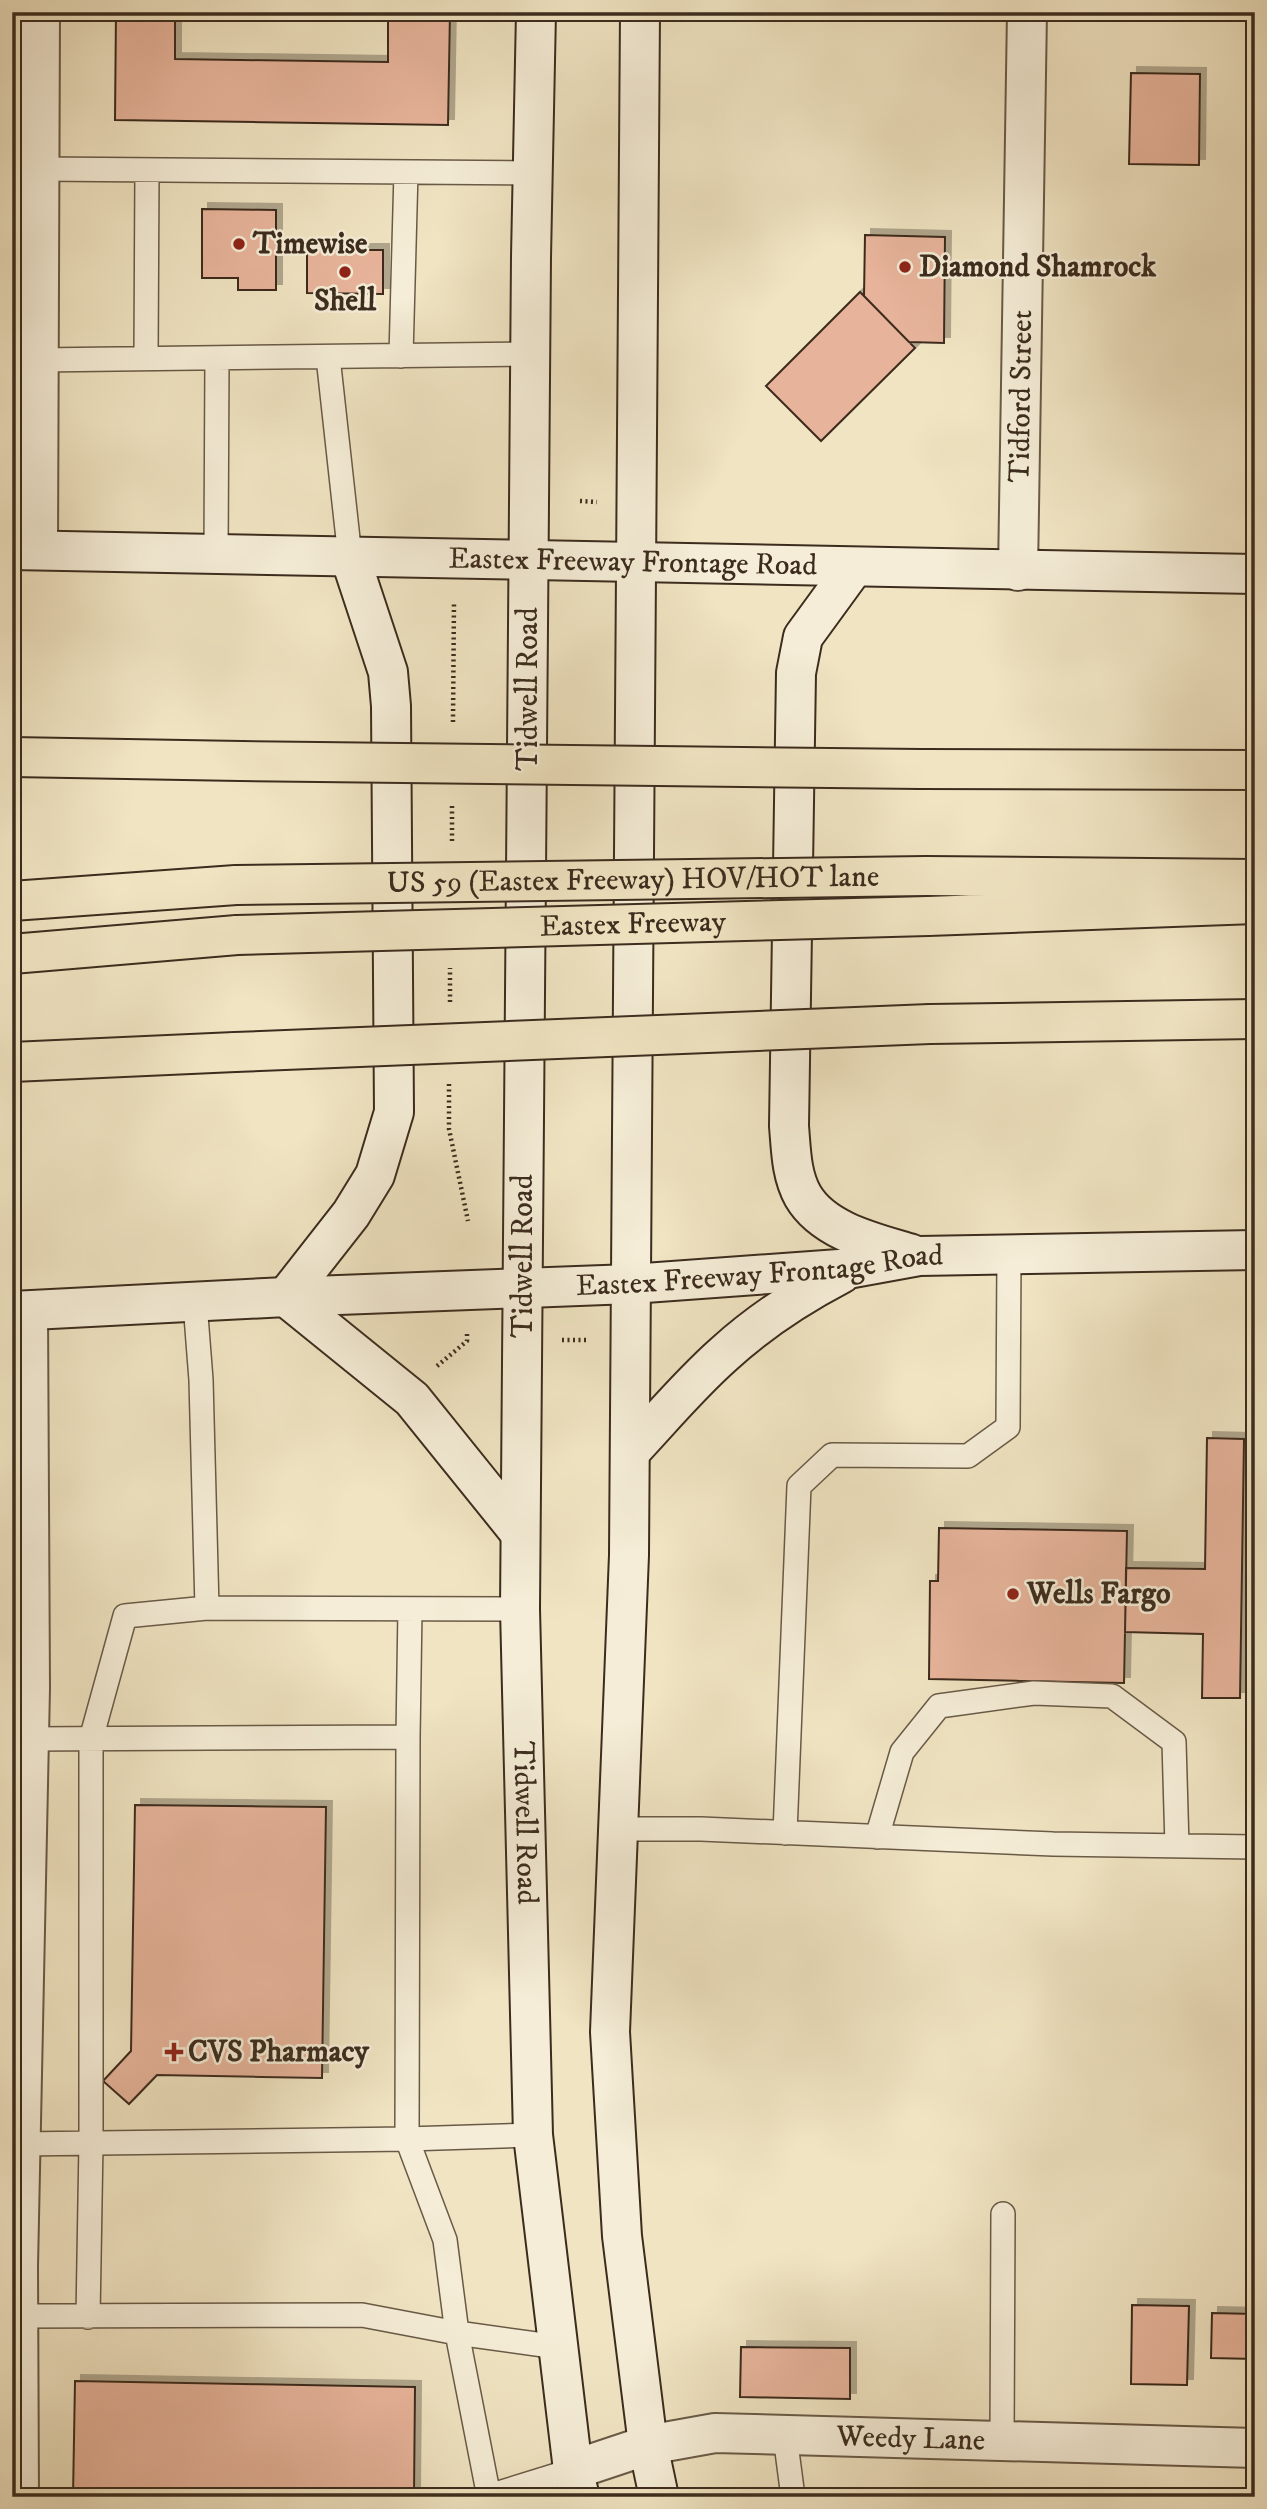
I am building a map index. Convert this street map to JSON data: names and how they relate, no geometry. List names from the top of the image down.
{
  "streets": {
    "highway": ["US 59 (Eastex Freeway) HOV/HOT lane", "Eastex Freeway"],
    "main road": [
      "Tidford Street",
      "Eastex Freeway Frontage Road",
      "Tidwell Road",
      "Weedy Lane"
    ]
  },
  "crossings": [
    ["Tidford Street", "Eastex Freeway Frontage Road"],
    ["Eastex Freeway Frontage Road", "Tidwell Road"],
    ["Tidwell Road", "Weedy Lane"]
  ],
  "places": {
    "other": [
      "Timewise",
      "Diamond Shamrock",
      "Shell",
      "Wells Fargo"
    ],
    "health": ["CVS Pharmacy"]
  }
}
